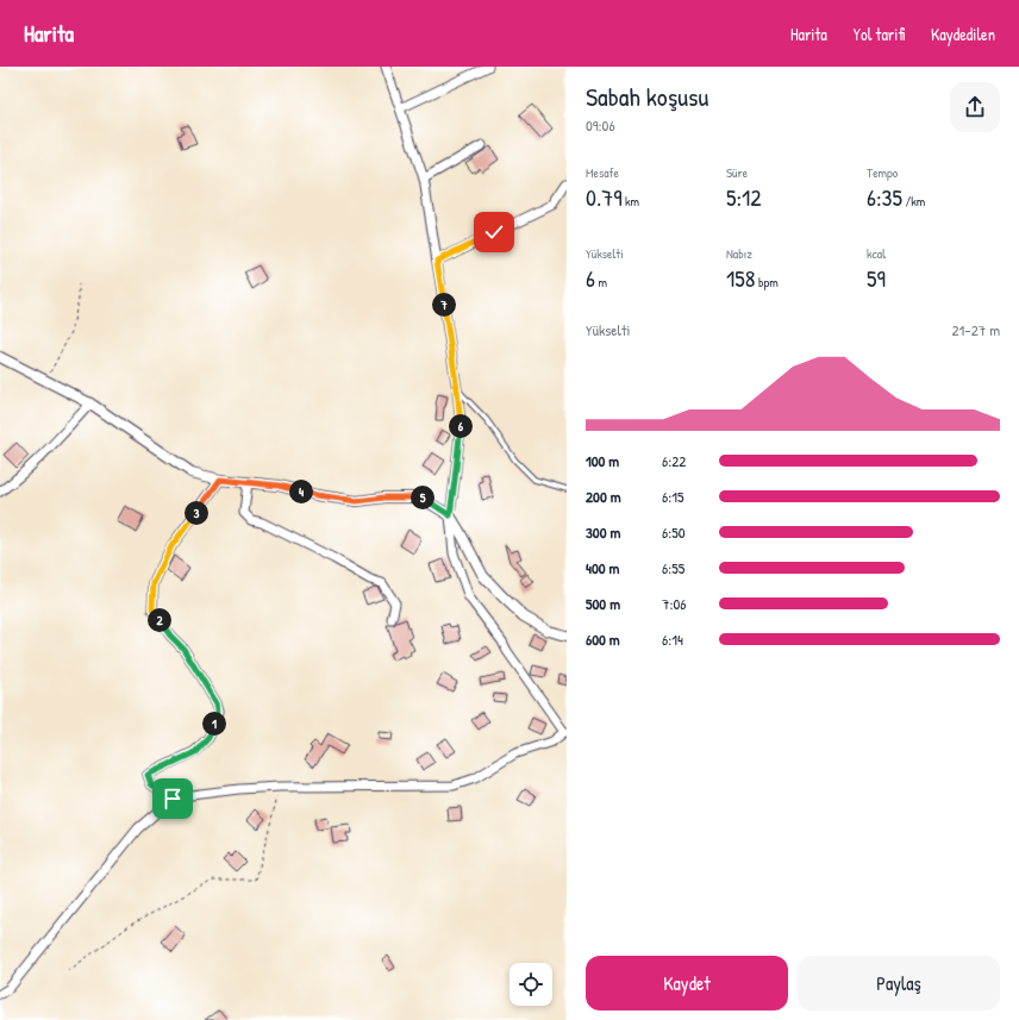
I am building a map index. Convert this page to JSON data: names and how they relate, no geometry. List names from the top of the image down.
{
  "page": {
    "header": "Harita",
    "nav": ["Harita", "Yol tarifi", "Kaydedilen"],
    "heading": ["Sabah koşusu", "09:06"],
    "stats": [
      ["Mesafe", "0.79 km"],
      ["Süre", "5:12"],
      ["Tempo", "6:35 /km"],
      ["Yükselti", "6 m"],
      ["Nabız", "158 bpm"],
      ["kcal", "59"]
    ],
    "pins": [
      "7",
      "6",
      "4",
      "5",
      "3",
      "2",
      "1"
    ],
    "chart": ["Yükselti", "21–27 m"],
    "list": [
      {
        "name": "100 m",
        "note": "6:22"
      },
      {
        "name": "200 m",
        "note": "6:15"
      },
      {
        "name": "300 m",
        "note": "6:50"
      },
      {
        "name": "400 m",
        "note": "6:55"
      },
      {
        "name": "500 m",
        "note": "7:06"
      },
      {
        "name": "600 m",
        "note": "6:14"
      }
    ],
    "buttons": ["Kaydet", "Paylaş"]
  }
}
